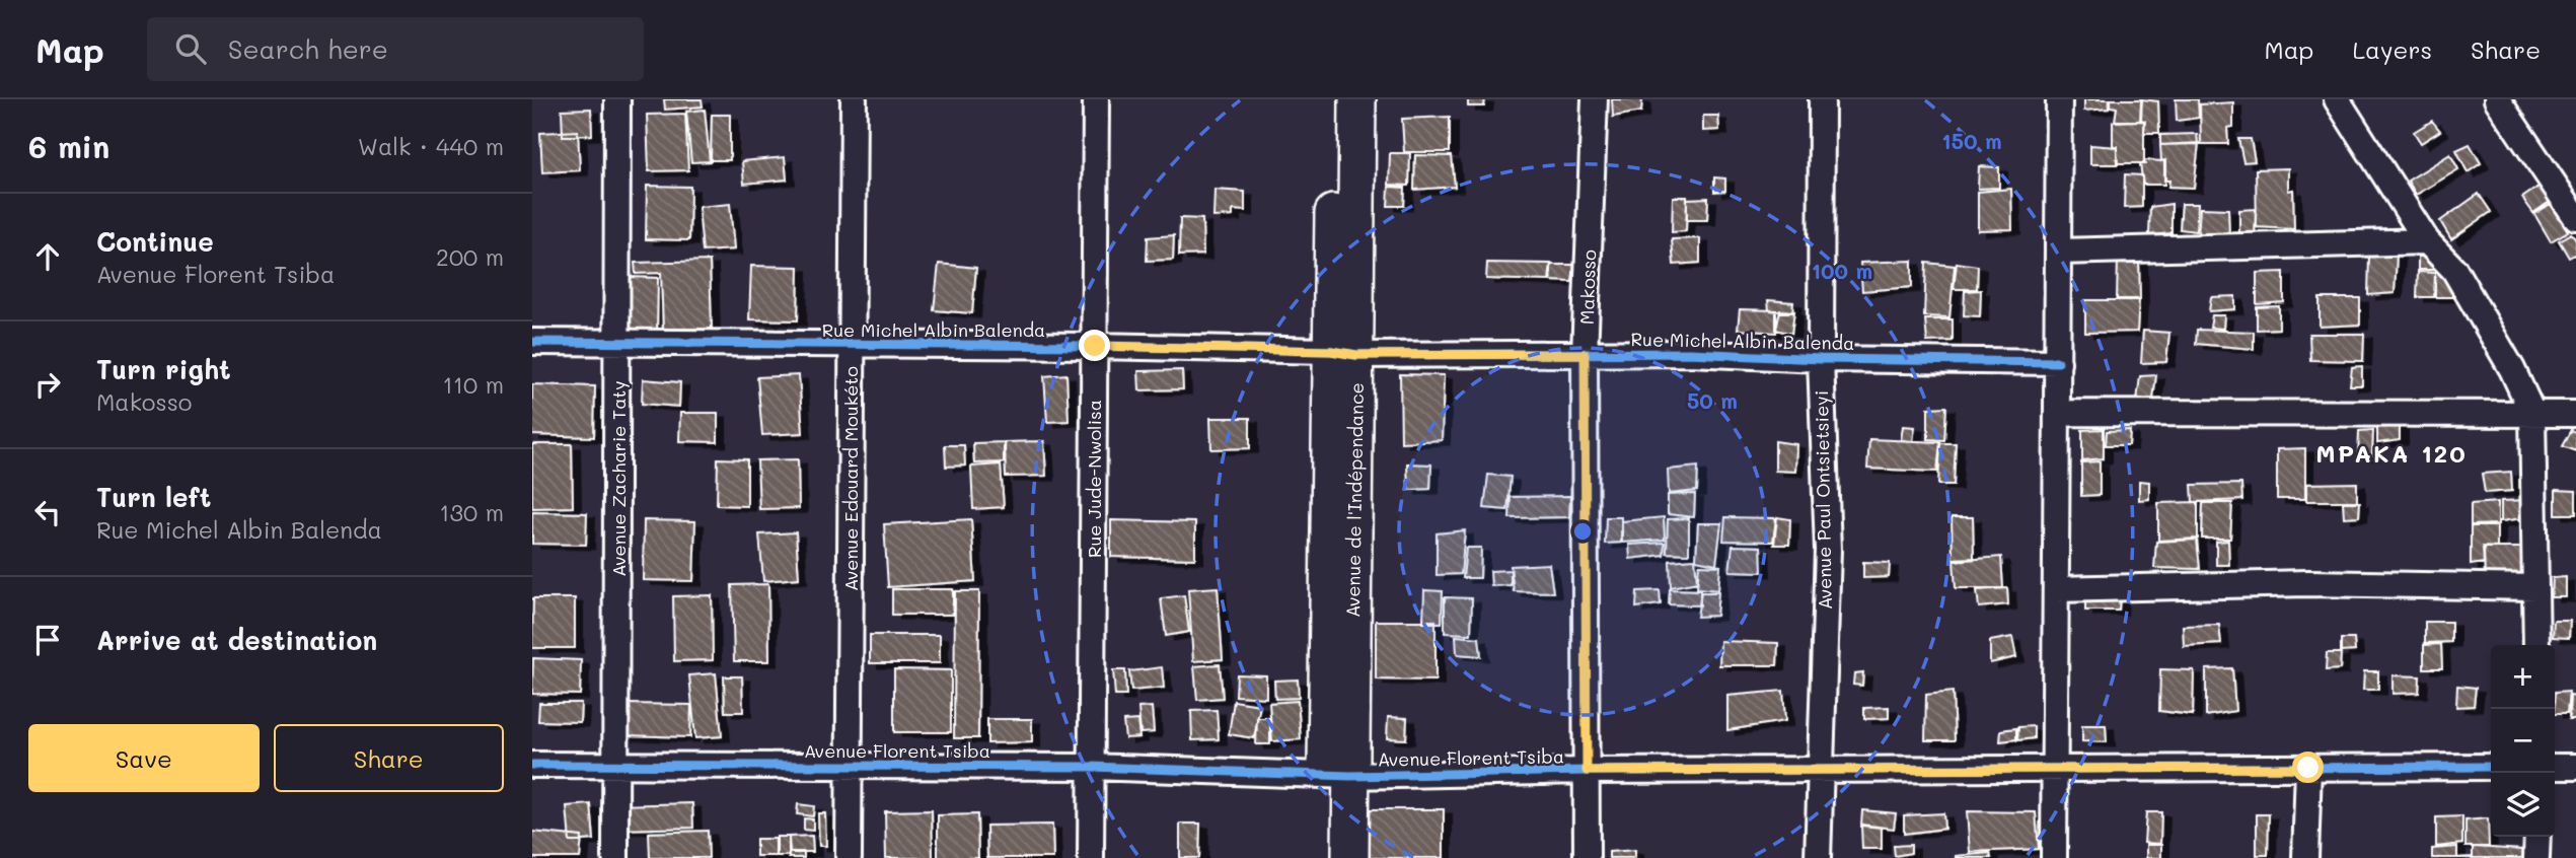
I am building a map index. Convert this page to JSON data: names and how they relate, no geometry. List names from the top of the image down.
{
  "streets": {
    "street": [
      "Makosso",
      "Rue Michel Albin Balenda",
      "Avenue Zacharie Taty",
      "Avenue Edouard Moukéto",
      "Rue Jude-Nwolisa",
      "Avenue de l'Indépendance",
      "Avenue Paul Ontsietsieyi",
      "Avenue Florent Tsiba"
    ]
  },
  "crossings": [
    ["Makosso", "Rue Michel Albin Balenda"],
    ["Makosso", "Avenue Florent Tsiba"],
    ["Rue Michel Albin Balenda", "Avenue Zacharie Taty"],
    ["Rue Michel Albin Balenda", "Avenue Edouard Moukéto"],
    ["Rue Michel Albin Balenda", "Rue Jude-Nwolisa"],
    ["Rue Michel Albin Balenda", "Avenue de l'Indépendance"],
    ["Rue Michel Albin Balenda", "Avenue Paul Ontsietsieyi"],
    ["Avenue Zacharie Taty", "Avenue Florent Tsiba"],
    ["Avenue Edouard Moukéto", "Avenue Florent Tsiba"],
    ["Rue Jude-Nwolisa", "Avenue Florent Tsiba"],
    ["Avenue de l'Indépendance", "Avenue Florent Tsiba"],
    ["Avenue Paul Ontsietsieyi", "Avenue Florent Tsiba"]
  ],
  "districts": ["MPAKA 120"],
  "page": {
    "header": "Map",
    "search": "Search here",
    "nav": ["Map", "Layers", "Share"],
    "heading": ["6 min", "Walk · 440 m"],
    "list": [
      ["Continue", "Avenue Florent Tsiba", "200 m"],
      ["Turn right", "Makosso", "110 m"],
      ["Turn left", "Rue Michel Albin Balenda", "130 m"],
      "Arrive at destination"
    ],
    "map_buttons": ["+", "−"],
    "buttons": ["Save", "Share"]
  },
  "rings": ["150 m", "100 m", "50 m"]
}
